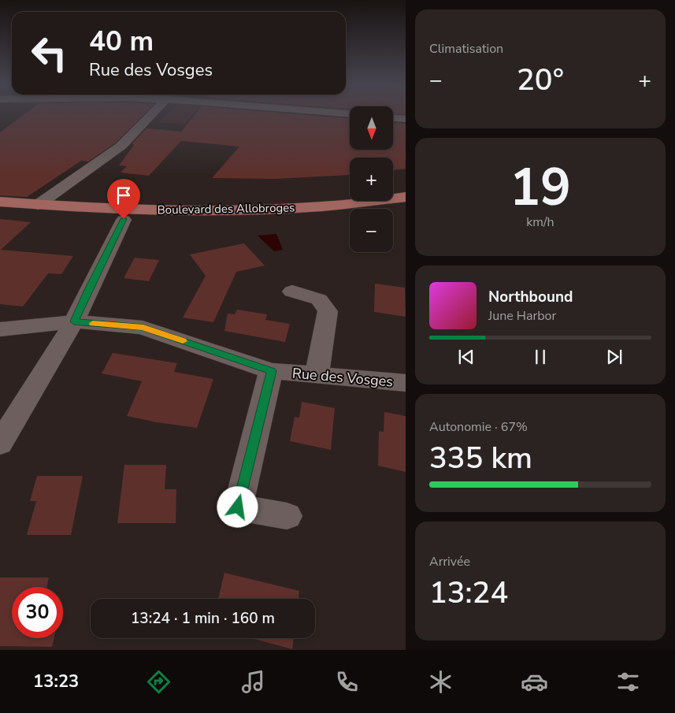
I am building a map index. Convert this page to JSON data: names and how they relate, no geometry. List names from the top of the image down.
{
  "streets": {
    "main road": ["Boulevard des Allobroges"],
    "street": ["Rue des Vosges"]
  },
  "north": "bottom",
  "page": {
    "tile": [
      "Climatisation",
      ["19", "km/h"],
      ["Autonomie · 67%", "335 km"],
      ["Arrivée", "13:24"]
    ],
    "turn": ["40 m", "Rue des Vosges"],
    "heat": ["−", "20°", "+"],
    "map_buttons": ["+", "−"],
    "song": ["Northbound", "June Harbor"],
    "limit": "30",
    "trip": "13:24 · 1 min · 160 m",
    "tabs": "13:23"
  }
}
